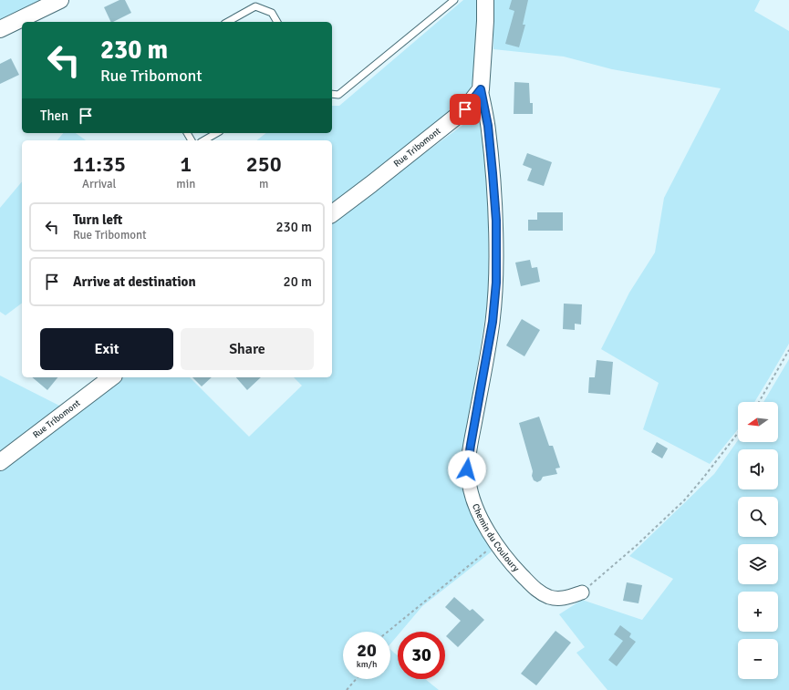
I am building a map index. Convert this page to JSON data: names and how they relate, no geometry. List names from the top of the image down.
{
  "streets": {
    "street": ["Rue Tribomont", "Chemin du Couloury"]
  },
  "crossings": [
    ["Rue Tribomont", "Chemin du Couloury"]
  ],
  "north": "left",
  "page": {
    "turn": ["230 m", "Rue Tribomont"],
    "then": "Then",
    "eta": [
      "11:35",
      "Arrival",
      "1",
      "min",
      "250",
      "m"
    ],
    "list": [
      {
        "name": "Turn left",
        "note": "Rue Tribomont",
        "value": "230 m"
      },
      {
        "name": "Arrive at destination",
        "value": "20 m"
      }
    ],
    "buttons": ["Exit", "Share"],
    "map_buttons": ["+", "−"],
    "speed": "20 km/h",
    "limit": "30"
  }
}
